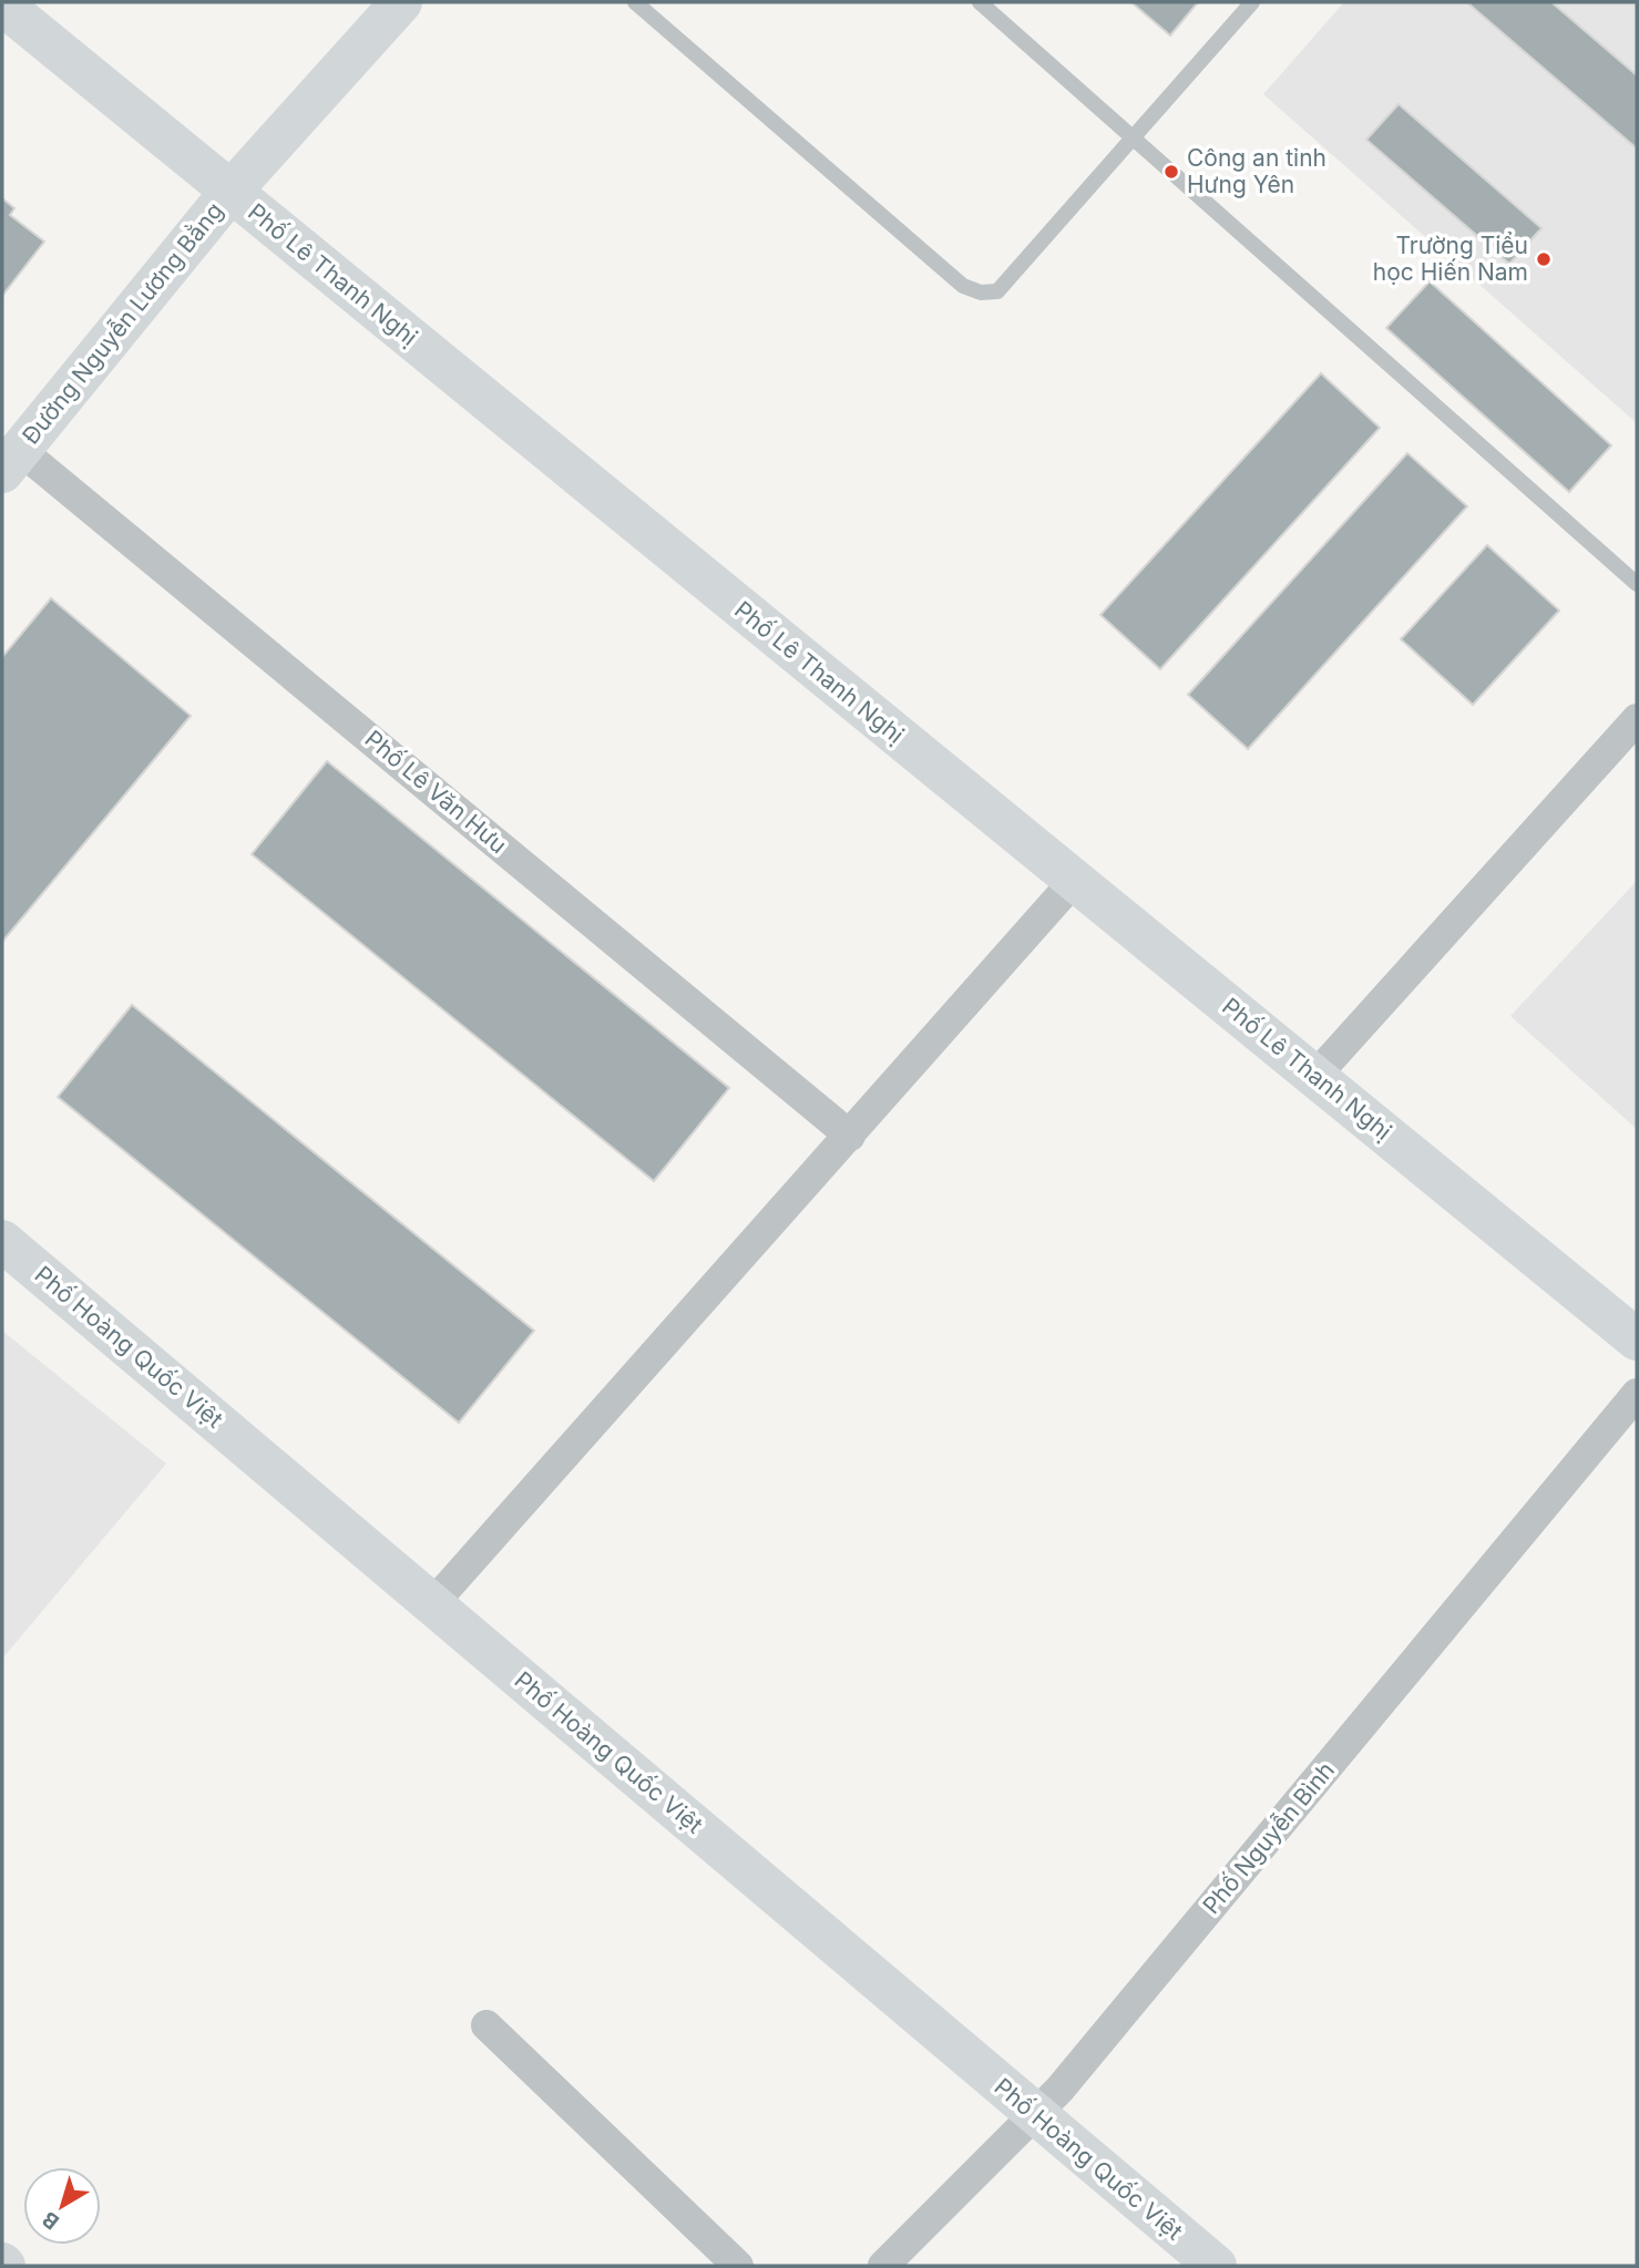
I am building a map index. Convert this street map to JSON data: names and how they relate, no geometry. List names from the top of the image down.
{
  "streets": {
    "street": [
      "Phố Lê Thanh Nghị",
      "Đường Nguyễn Lương Bằng",
      "Phố Lê Văn Hưu",
      "Phố Hoàng Quốc Việt",
      "Phố Nguyễn Bình"
    ]
  },
  "crossings": [
    ["Phố Lê Thanh Nghị", "Đường Nguyễn Lương Bằng"],
    ["Đường Nguyễn Lương Bằng", "Phố Lê Văn Hưu"],
    ["Phố Hoàng Quốc Việt", "Phố Nguyễn Bình"]
  ],
  "places": ["Công an tỉnh Hưng Yên", "Trường Tiểu học Hiến Nam"],
  "north": "bottom left"
}
